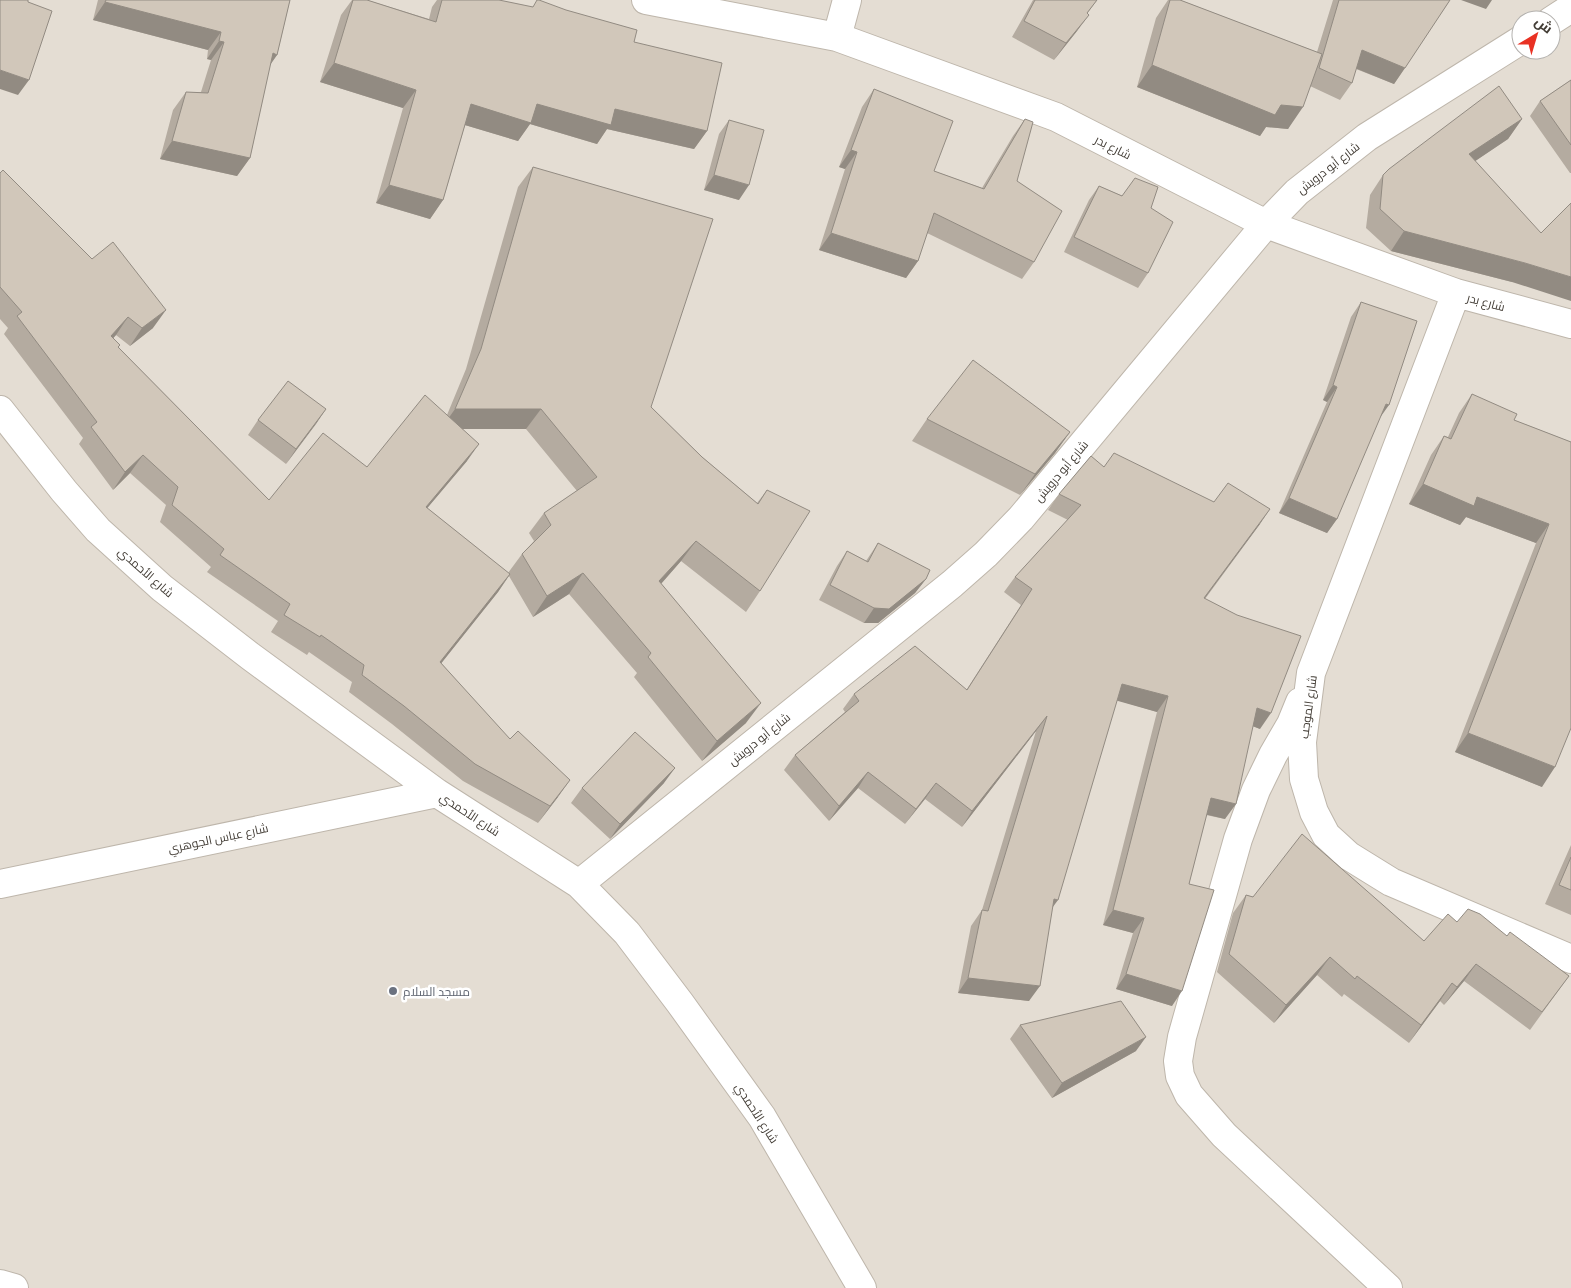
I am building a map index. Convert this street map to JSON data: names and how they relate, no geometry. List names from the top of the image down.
{
  "streets": {
    "street": [
      "شارع بدر",
      "شارع أبو درويش",
      "شارع الأحمدي",
      "شارع الموجب",
      "شارع عباس الجوهري"
    ]
  },
  "crossings": [
    ["شارع بدر", "شارع أبو درويش"],
    ["شارع بدر", "شارع الموجب"],
    ["شارع أبو درويش", "شارع الأحمدي"],
    ["شارع الأحمدي", "شارع عباس الجوهري"]
  ],
  "places": ["مسجد السلام"],
  "north": "top right"
}
